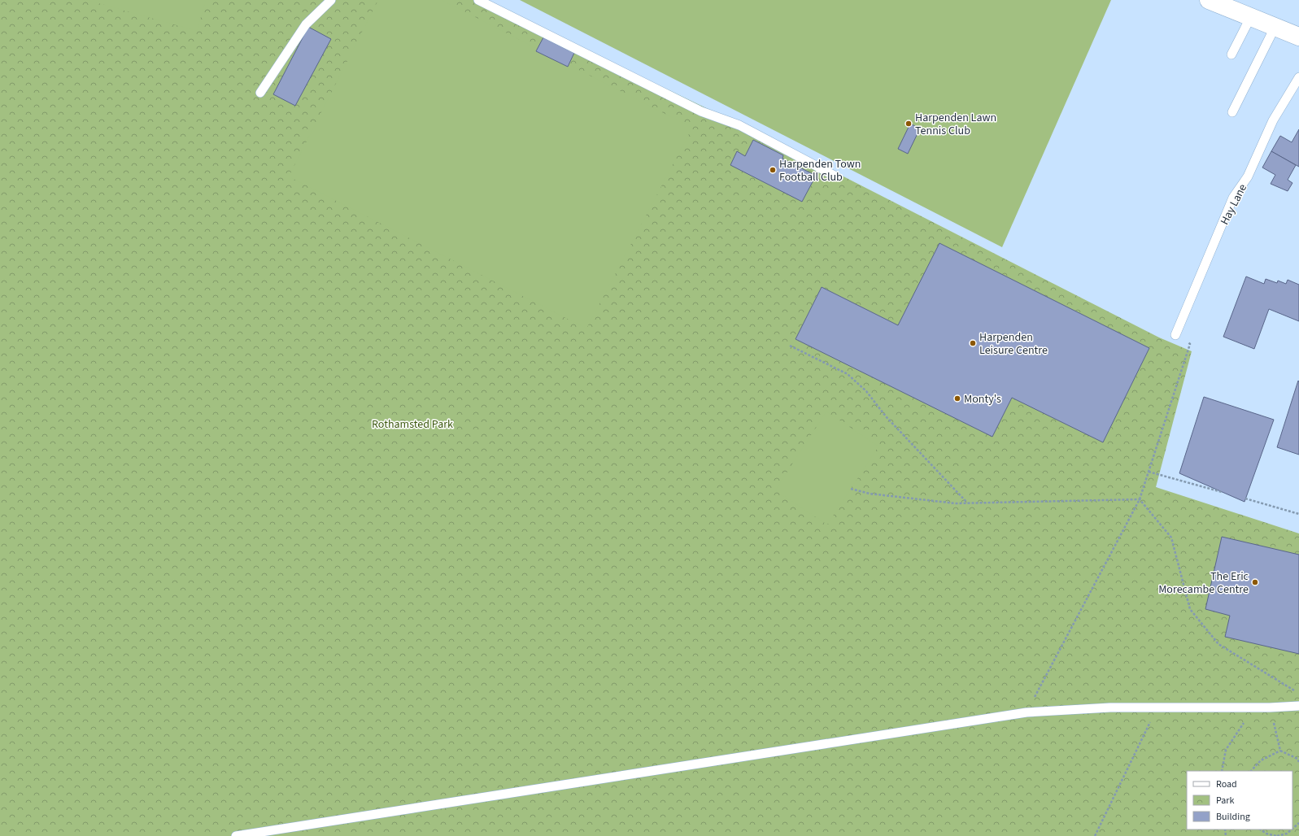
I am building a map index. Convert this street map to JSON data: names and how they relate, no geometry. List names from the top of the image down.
{
  "streets": {
    "lane": ["Hay Lane"]
  },
  "parks": ["Rothamsted Park"],
  "places": [
    "Harpenden Lawn Tennis Club",
    "Harpenden Town Football Club",
    "Harpenden Leisure Centre",
    "Monty's",
    "The Eric Morecambe Centre"
  ],
  "legend": ["Road", "Park", "Building"]
}
